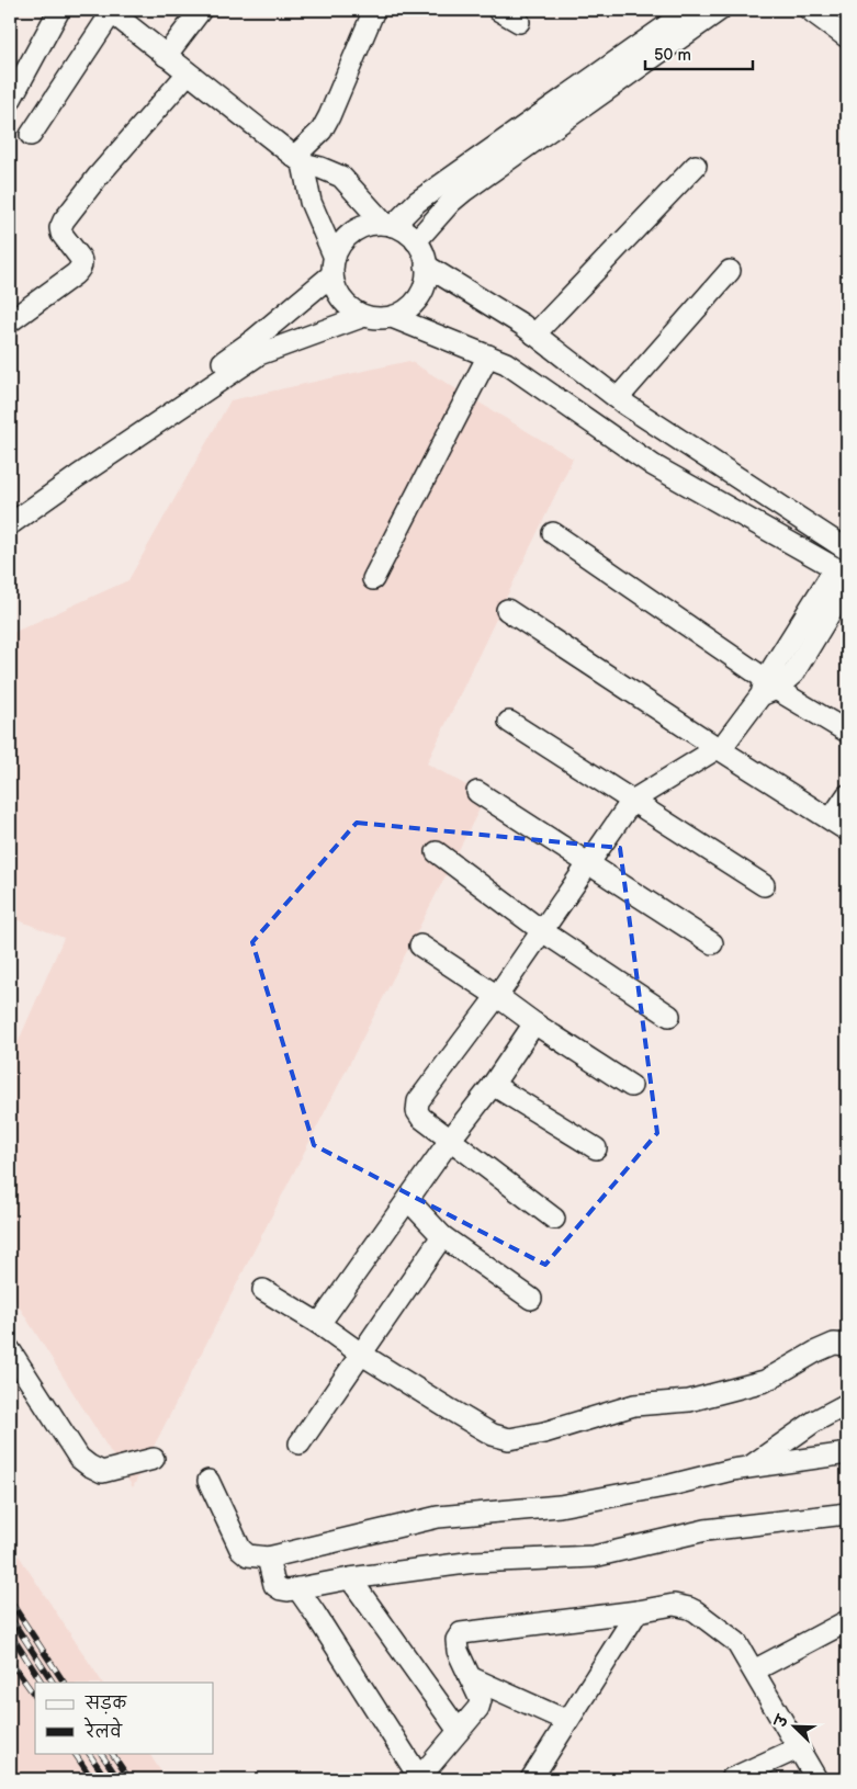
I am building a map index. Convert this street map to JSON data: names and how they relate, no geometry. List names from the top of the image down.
{
  "legend": ["सड़क", "रेलवे"],
  "scale_bar": "50 m",
  "north": "top left"
}
